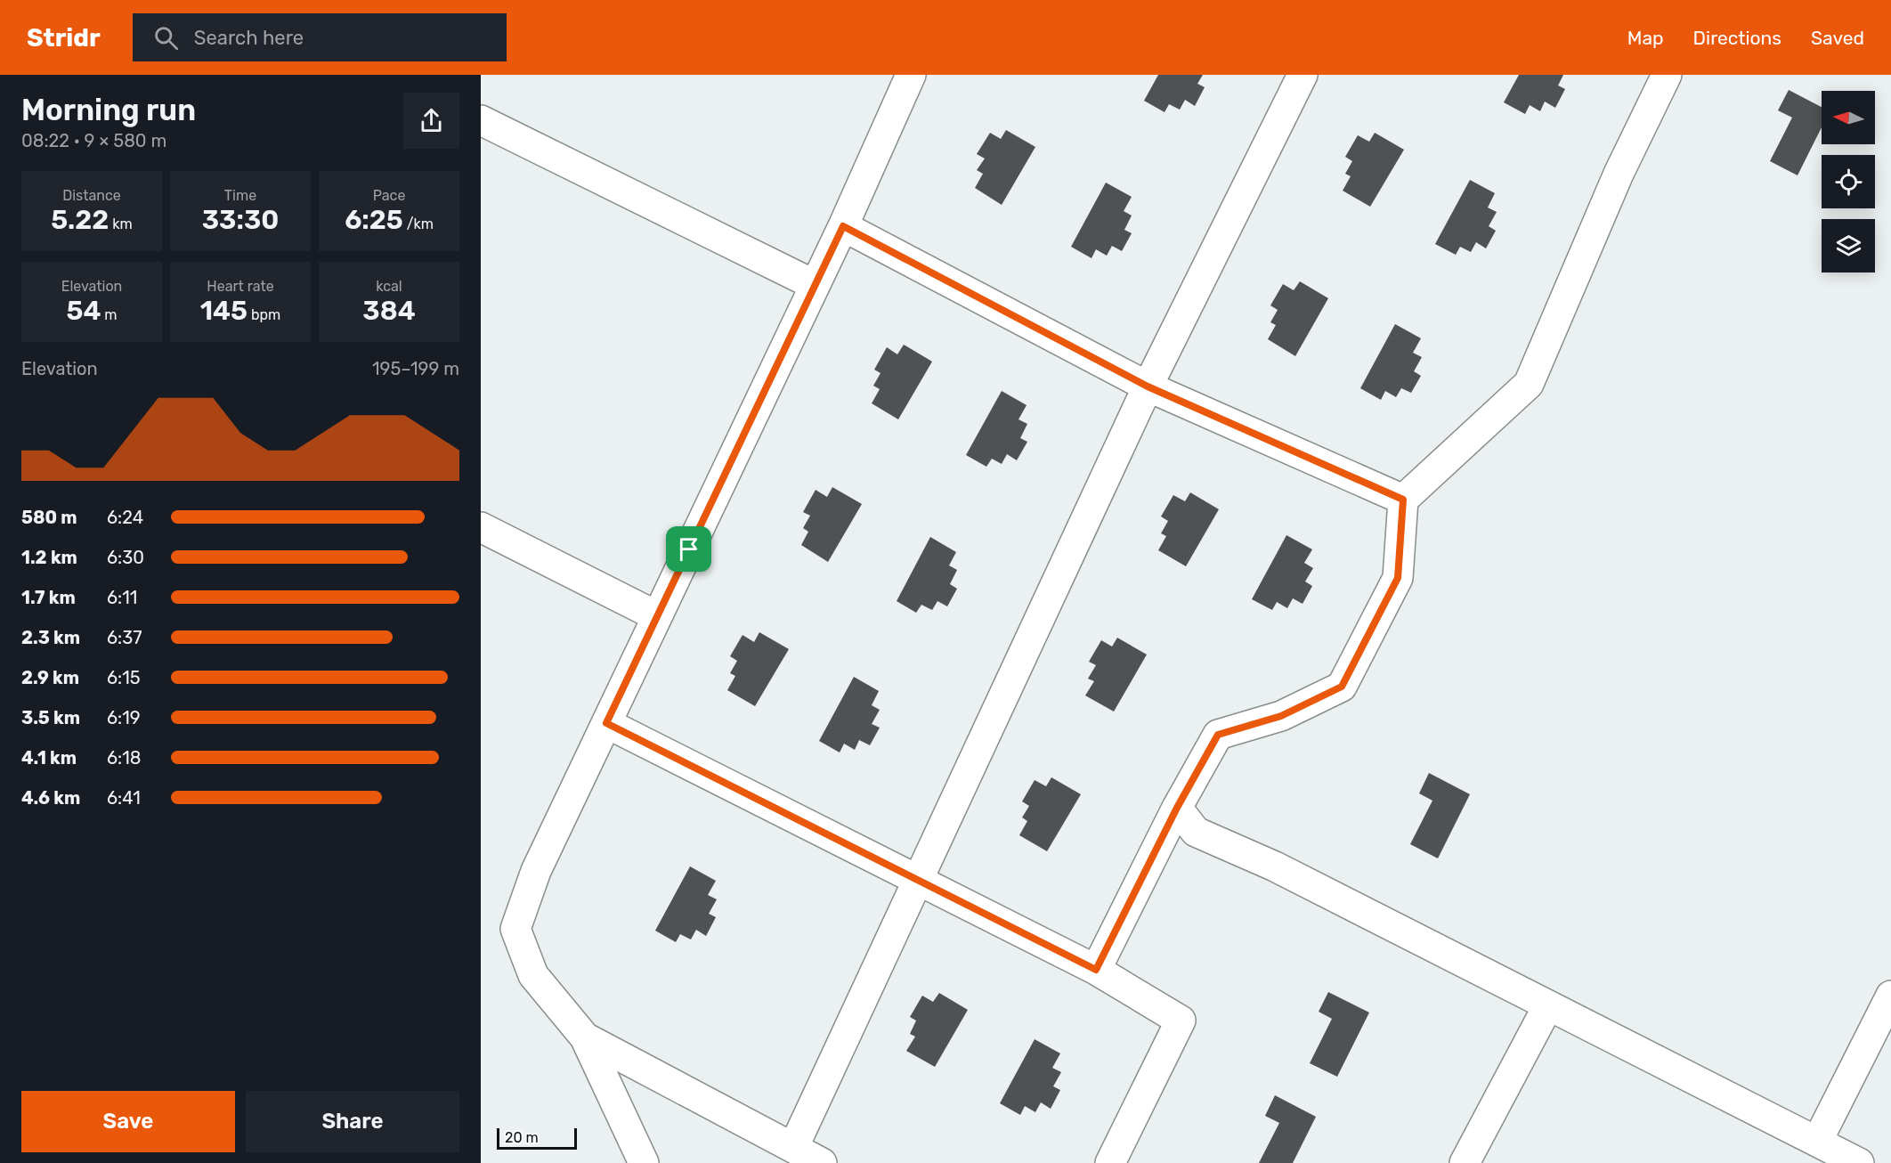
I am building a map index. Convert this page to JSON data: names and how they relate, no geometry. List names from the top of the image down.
{
  "scale_bar": "20 m",
  "north": "left",
  "page": {
    "header": "Stridr",
    "search": "Search here",
    "nav": ["Map", "Directions", "Saved"],
    "heading": ["Morning run", "08:22 · 9 × 580 m"],
    "stats": [
      ["Distance", "5.22 km"],
      ["Time", "33:30"],
      ["Pace", "6:25 /km"],
      ["Elevation", "54 m"],
      ["Heart rate", "145 bpm"],
      ["kcal", "384"]
    ],
    "chart": ["Elevation", "195–199 m"],
    "list": [
      {
        "name": "580 m",
        "note": "6:24"
      },
      {
        "name": "1.2 km",
        "note": "6:30"
      },
      {
        "name": "1.7 km",
        "note": "6:11"
      },
      {
        "name": "2.3 km",
        "note": "6:37"
      },
      {
        "name": "2.9 km",
        "note": "6:15"
      },
      {
        "name": "3.5 km",
        "note": "6:19"
      },
      {
        "name": "4.1 km",
        "note": "6:18"
      },
      {
        "name": "4.6 km",
        "note": "6:41"
      }
    ],
    "buttons": ["Save", "Share"],
    "scale": "20 m"
  }
}
